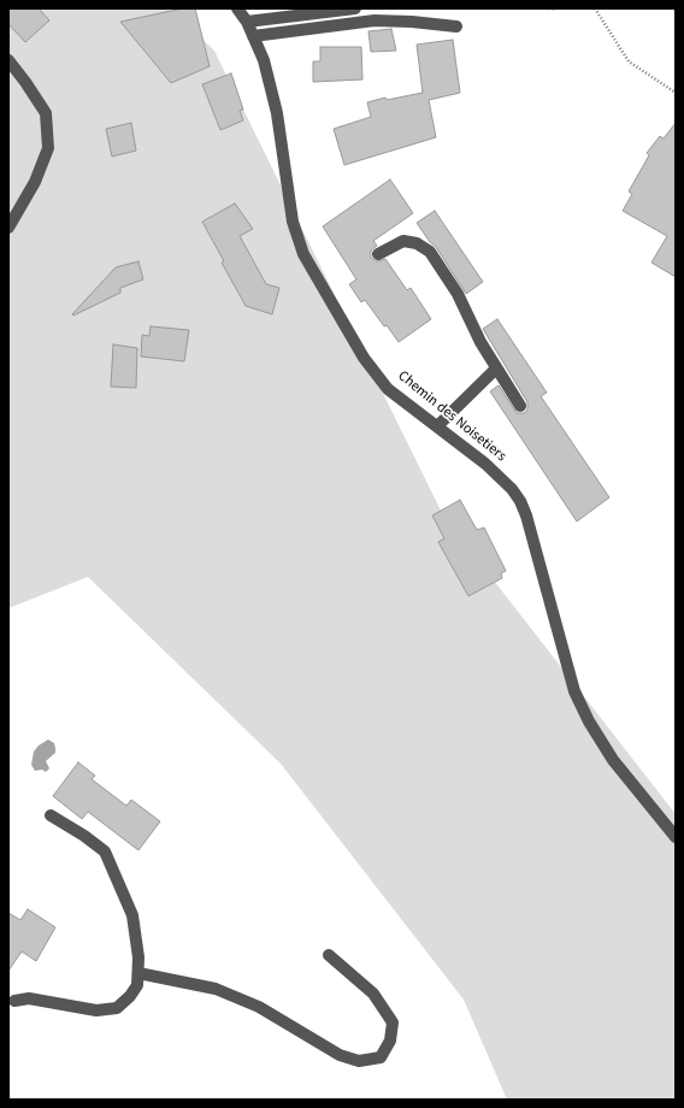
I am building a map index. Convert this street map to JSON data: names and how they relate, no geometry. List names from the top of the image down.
{
  "streets": {
    "street": ["Chemin des Noisetiers"]
  }
}
